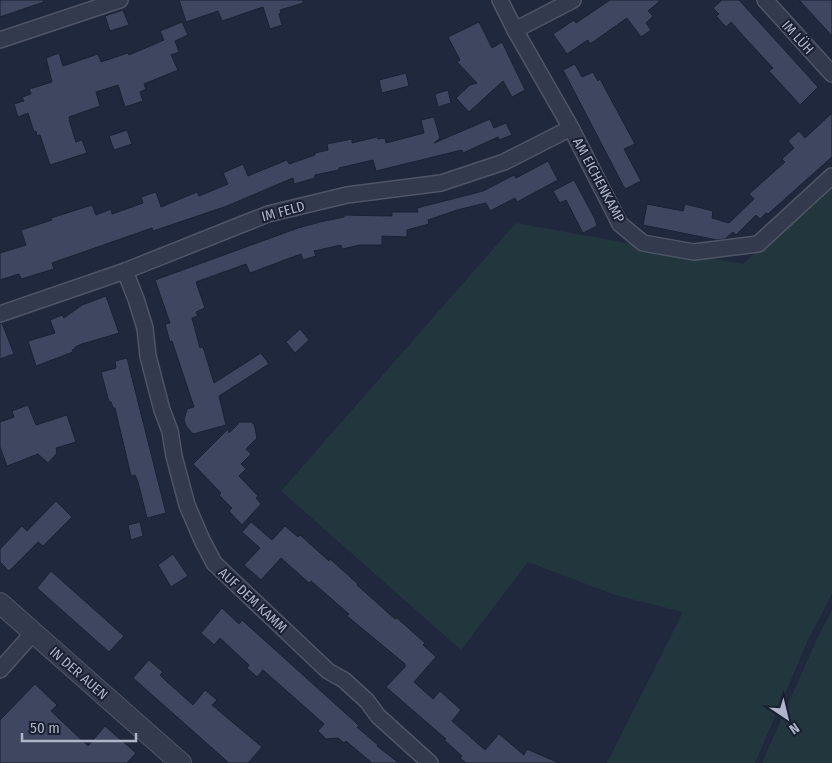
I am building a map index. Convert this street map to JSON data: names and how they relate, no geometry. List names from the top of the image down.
{
  "streets": {
    "street": [
      "IM LÜH",
      "AM EICHENKAMP",
      "IM FELD",
      "AUF DEM KAMM",
      "IN DER AUEN"
    ]
  },
  "crossings": [
    ["AM EICHENKAMP", "IM FELD"],
    ["IM FELD", "AUF DEM KAMM"]
  ],
  "scale_bar": "50 m",
  "north": "bottom right"
}
